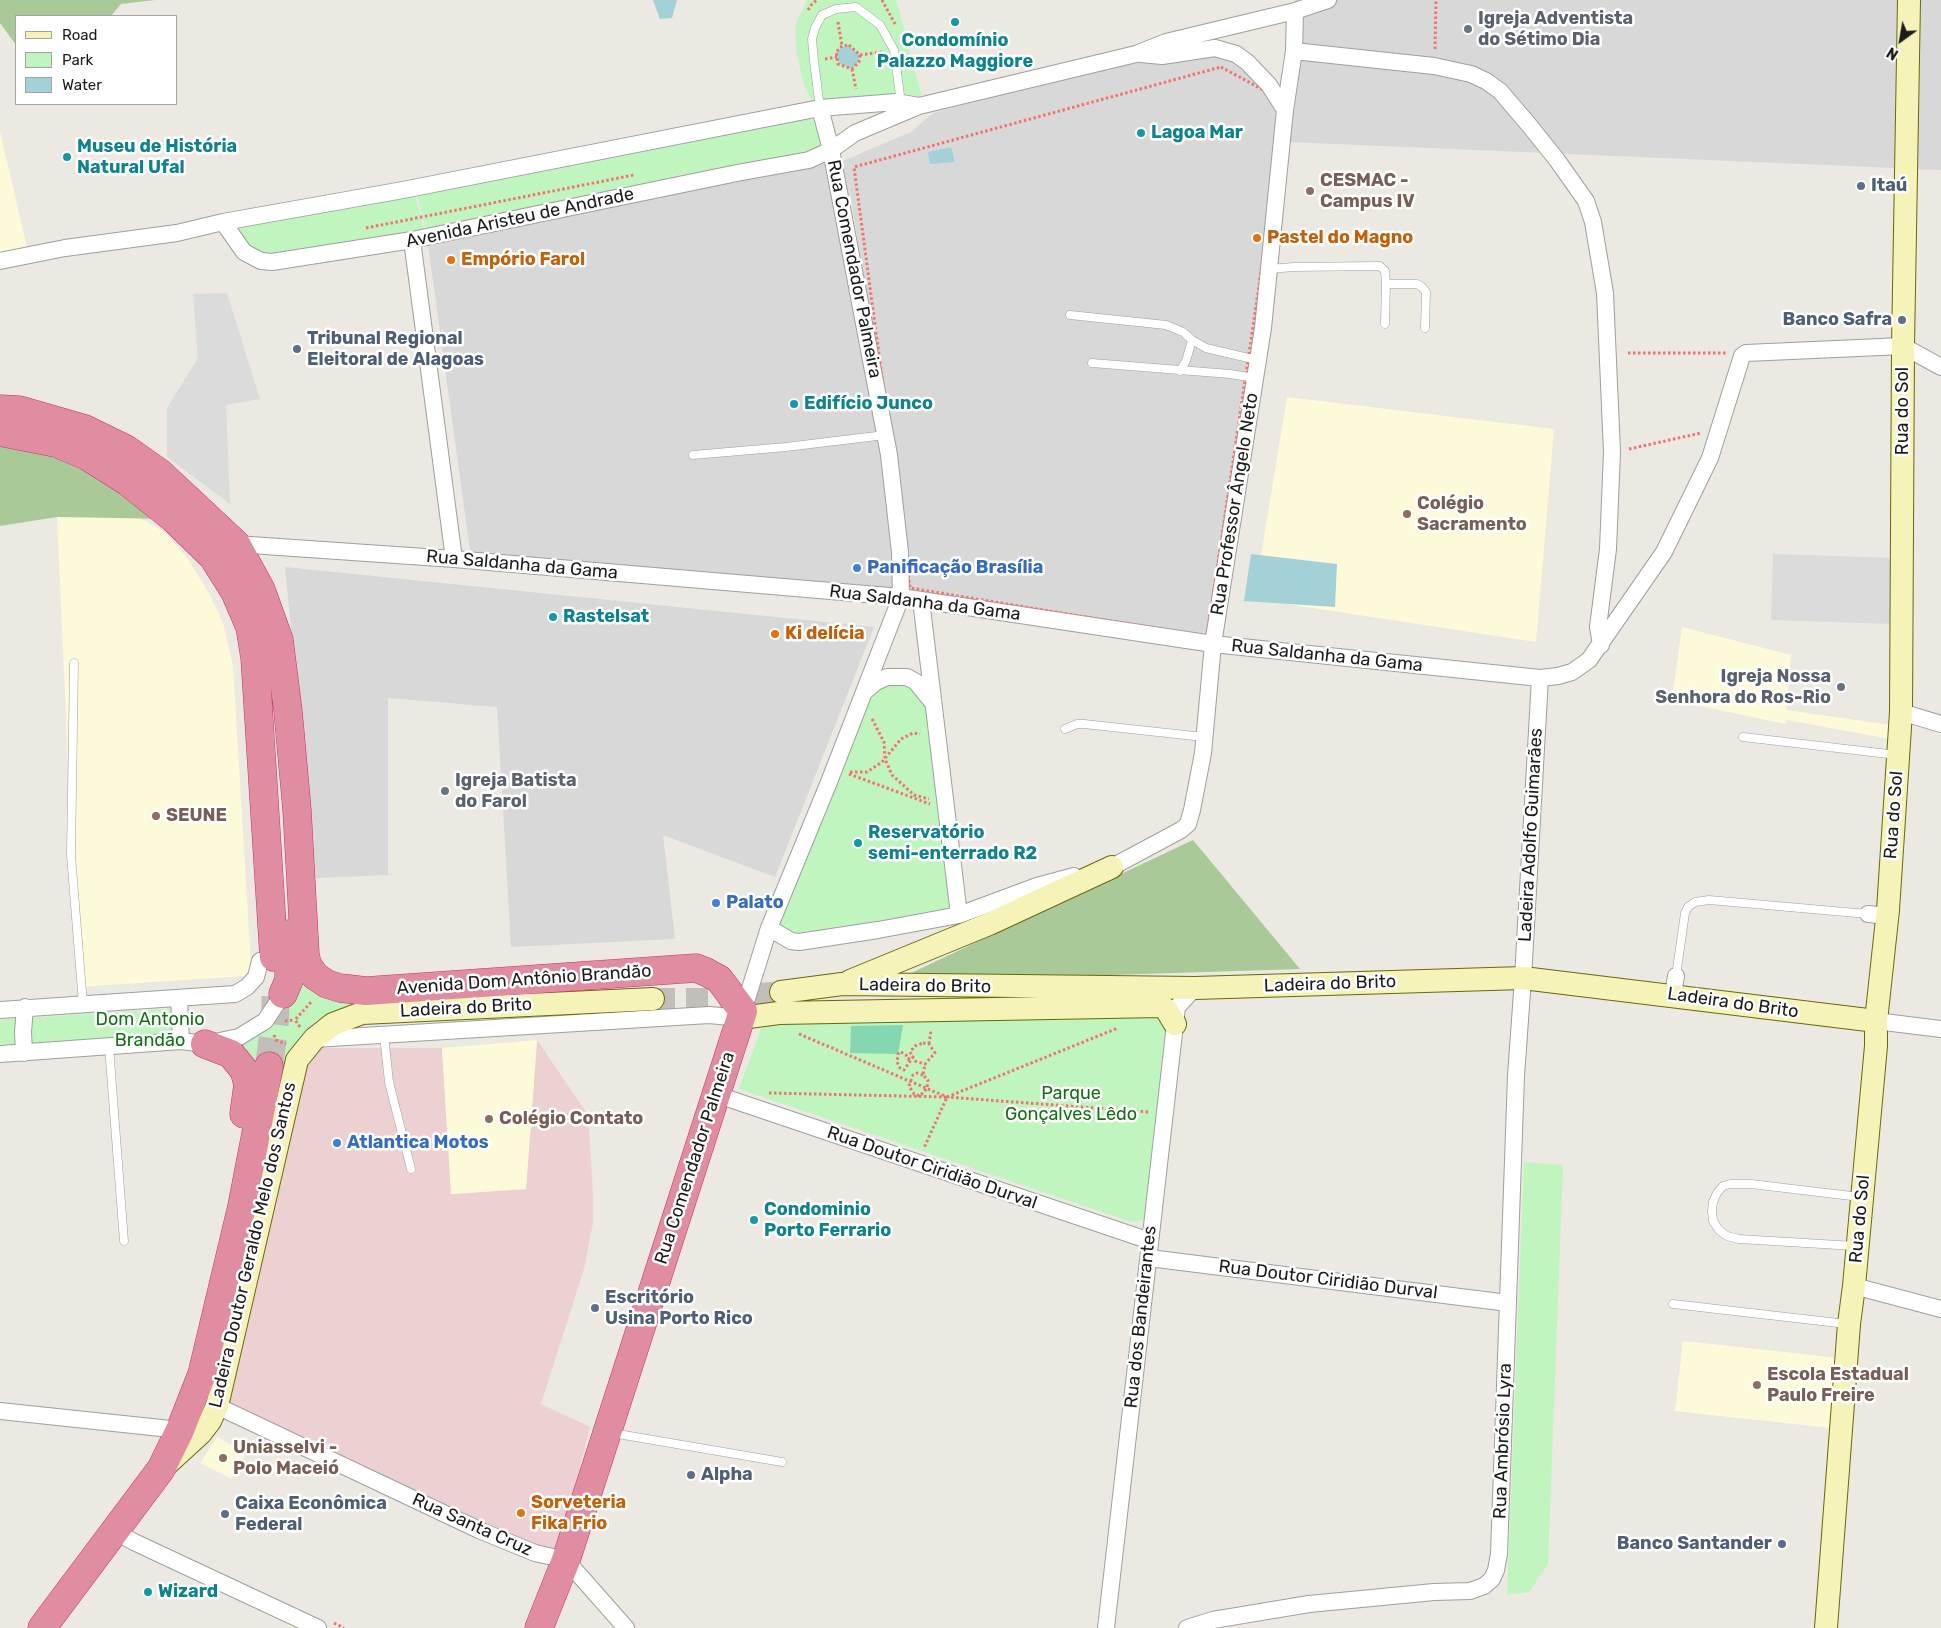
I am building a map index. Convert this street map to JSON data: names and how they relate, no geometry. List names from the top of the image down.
{
  "streets": {
    "highway": ["Rua Comendador Palmeira", "Avenida Dom Antônio Brandão", "Ladeira Doutor Geraldo Melo dos Santos"],
    "main road": ["Rua do Sol", "Ladeira do Brito"],
    "street": [
      "Avenida Aristeu de Andrade",
      "Rua Professor Ângelo Neto",
      "Rua Saldanha da Gama",
      "Ladeira Adolfo Guimarães",
      "Rua Doutor Ciridião Durval",
      "Rua dos Bandeirantes",
      "Rua Ambrósio Lyra",
      "Rua Santa Cruz"
    ]
  },
  "crossings": [
    ["Avenida Aristeu de Andrade", "Rua Comendador Palmeira"],
    ["Rua Comendador Palmeira", "Rua Professor Ângelo Neto"],
    ["Rua Comendador Palmeira", "Rua Saldanha da Gama"],
    ["Rua Comendador Palmeira", "Avenida Dom Antônio Brandão"],
    ["Rua Comendador Palmeira", "Ladeira do Brito"],
    ["Rua Comendador Palmeira", "Rua Doutor Ciridião Durval"],
    ["Rua Comendador Palmeira", "Rua Santa Cruz"],
    ["Rua do Sol", "Ladeira do Brito"],
    ["Rua Professor Ângelo Neto", "Rua Saldanha da Gama"],
    ["Rua Saldanha da Gama", "Ladeira Adolfo Guimarães"],
    ["Ladeira Adolfo Guimarães", "Ladeira do Brito"],
    ["Ladeira Adolfo Guimarães", "Rua Ambrósio Lyra"],
    ["Avenida Dom Antônio Brandão", "Ladeira do Brito"],
    ["Ladeira do Brito", "Ladeira Doutor Geraldo Melo dos Santos"],
    ["Ladeira do Brito", "Rua dos Bandeirantes"],
    ["Ladeira do Brito", "Rua Ambrósio Lyra"],
    ["Rua Doutor Ciridião Durval", "Rua dos Bandeirantes"],
    ["Rua Doutor Ciridião Durval", "Rua Ambrósio Lyra"],
    ["Ladeira Doutor Geraldo Melo dos Santos", "Rua Santa Cruz"]
  ],
  "parks": ["Dom Antonio Brandão", "Parque Gonçalves Lêdo"],
  "places": [
    "Condomínio Palazzo Maggiore",
    "Igreja Adventista do Sétimo Dia",
    "Lagoa Mar",
    "Museu de História Natural Ufal",
    "Itaú",
    "CESMAC - Campus IV",
    "Pastel do Magno",
    "Empório Farol",
    "Banco Safra",
    "Tribunal Regional Eleitoral de Alagoas",
    "Edifício Junco",
    "Colégio Sacramento",
    "Panificação Brasília",
    "Rastelsat",
    "Ki delícia",
    "Igreja Nossa Senhora do Ros-Rio",
    "Igreja Batista do Farol",
    "SEUNE",
    "Reservatório semi-enterrado R2",
    "Palato",
    "Colégio Contato",
    "Atlantica Motos",
    "Condominio Porto Ferrario",
    "Escritório Usina Porto Rico",
    "Escola Estadual Paulo Freire",
    "Uniasselvi - Polo Maceió",
    "Alpha",
    "Sorveteria Fika Frio",
    "Caixa Econômica Federal",
    "Banco Santander",
    "Wizard"
  ],
  "legend": ["Road", "Park", "Water"],
  "north": "bottom left"
}
